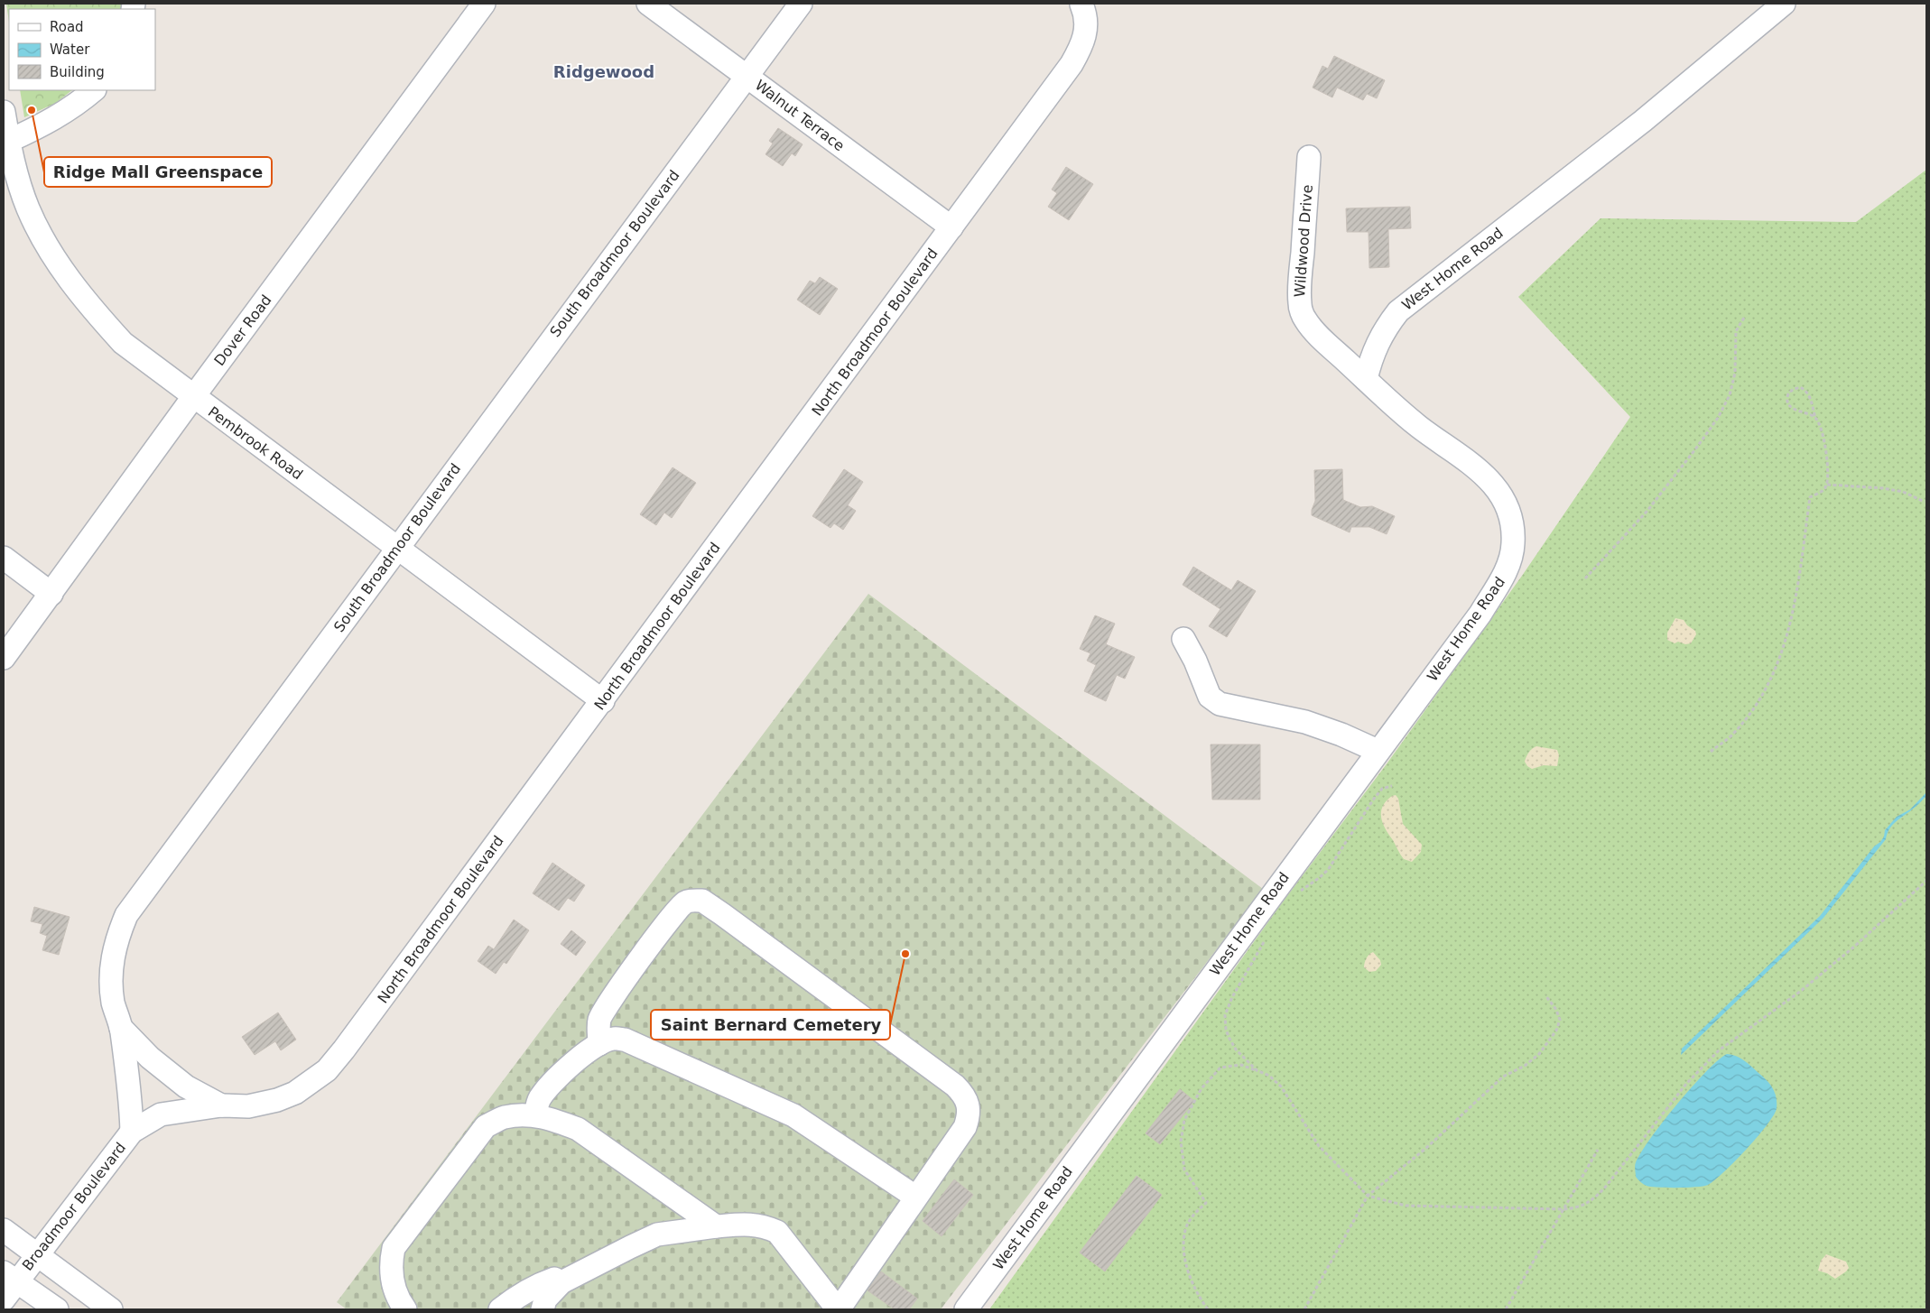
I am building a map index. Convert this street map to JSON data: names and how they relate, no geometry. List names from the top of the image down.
{
  "streets": {
    "street": [
      "Walnut Terrace",
      "Wildwood Drive",
      "South Broadmoor Boulevard",
      "West Home Road",
      "Dover Road",
      "North Broadmoor Boulevard",
      "Pembrook Road",
      "Broadmoor Boulevard"
    ]
  },
  "crossings": [
    ["Walnut Terrace", "South Broadmoor Boulevard"],
    ["Walnut Terrace", "North Broadmoor Boulevard"],
    ["Wildwood Drive", "West Home Road"],
    ["South Broadmoor Boulevard", "North Broadmoor Boulevard"],
    ["South Broadmoor Boulevard", "Pembrook Road"],
    ["South Broadmoor Boulevard", "Broadmoor Boulevard"],
    ["Dover Road", "Pembrook Road"],
    ["North Broadmoor Boulevard", "Pembrook Road"],
    ["North Broadmoor Boulevard", "Broadmoor Boulevard"]
  ],
  "districts": ["Ridgewood"],
  "places": ["Ridge Mall Greenspace", "Saint Bernard Cemetery"],
  "legend": ["Road", "Water", "Building"]
}
